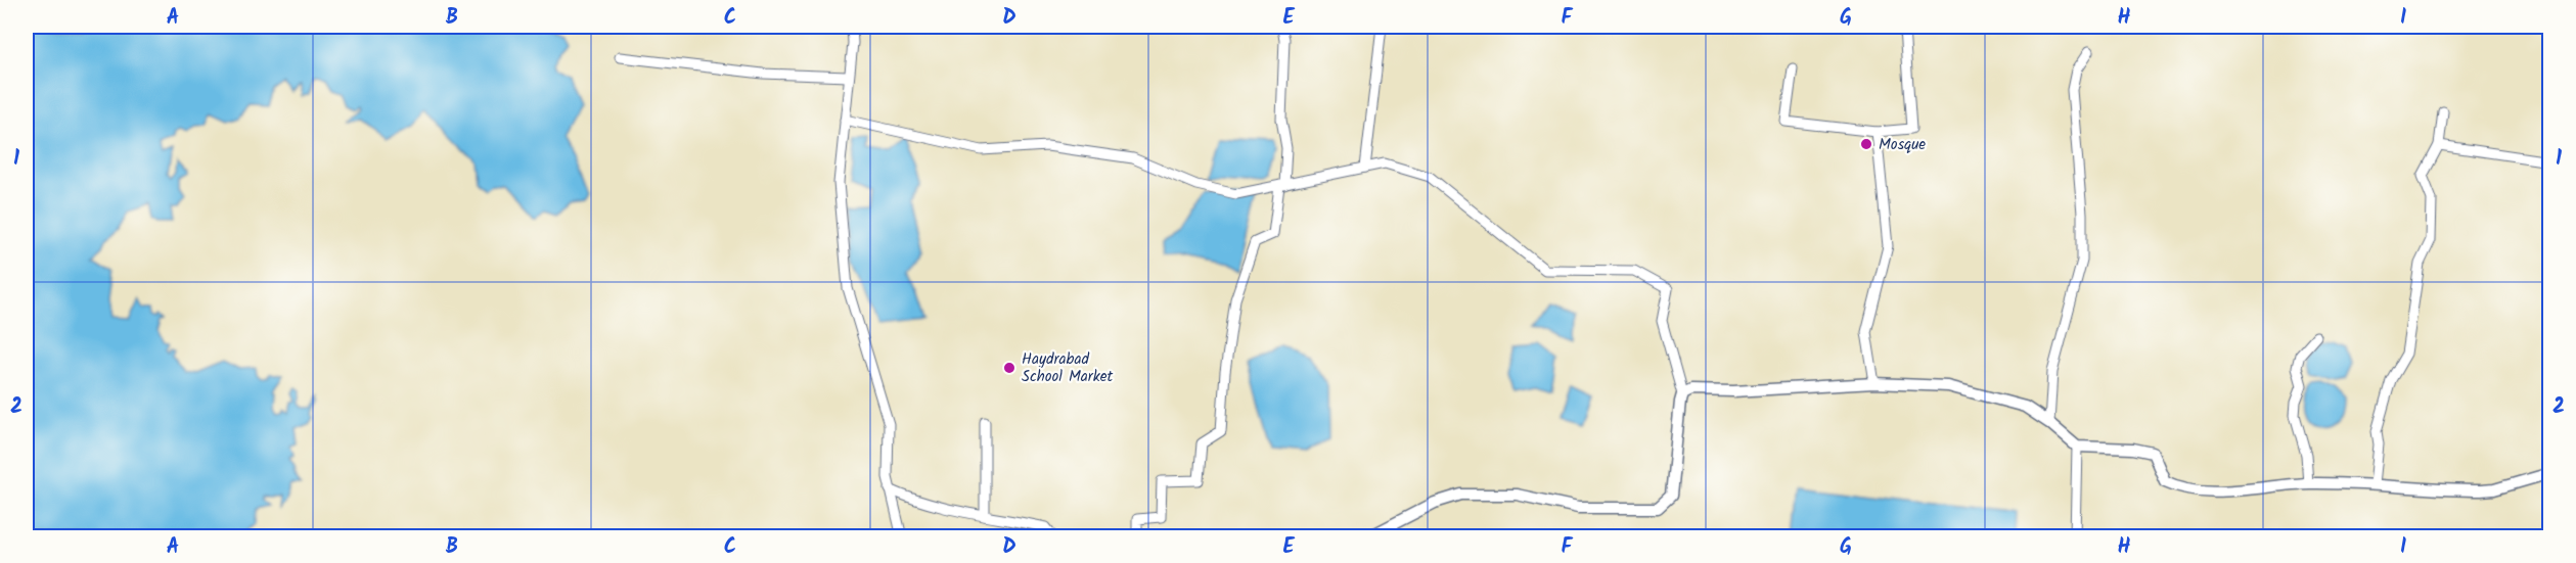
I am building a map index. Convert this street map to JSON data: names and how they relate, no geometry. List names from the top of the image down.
{
  "places": ["Mosque", "Haydrabad School Market"],
  "grid": {
    "columns": [
      "A",
      "B",
      "C",
      "D",
      "E",
      "F",
      "G",
      "H",
      "I"
    ],
    "rows": ["1", "2"]
  }
}
